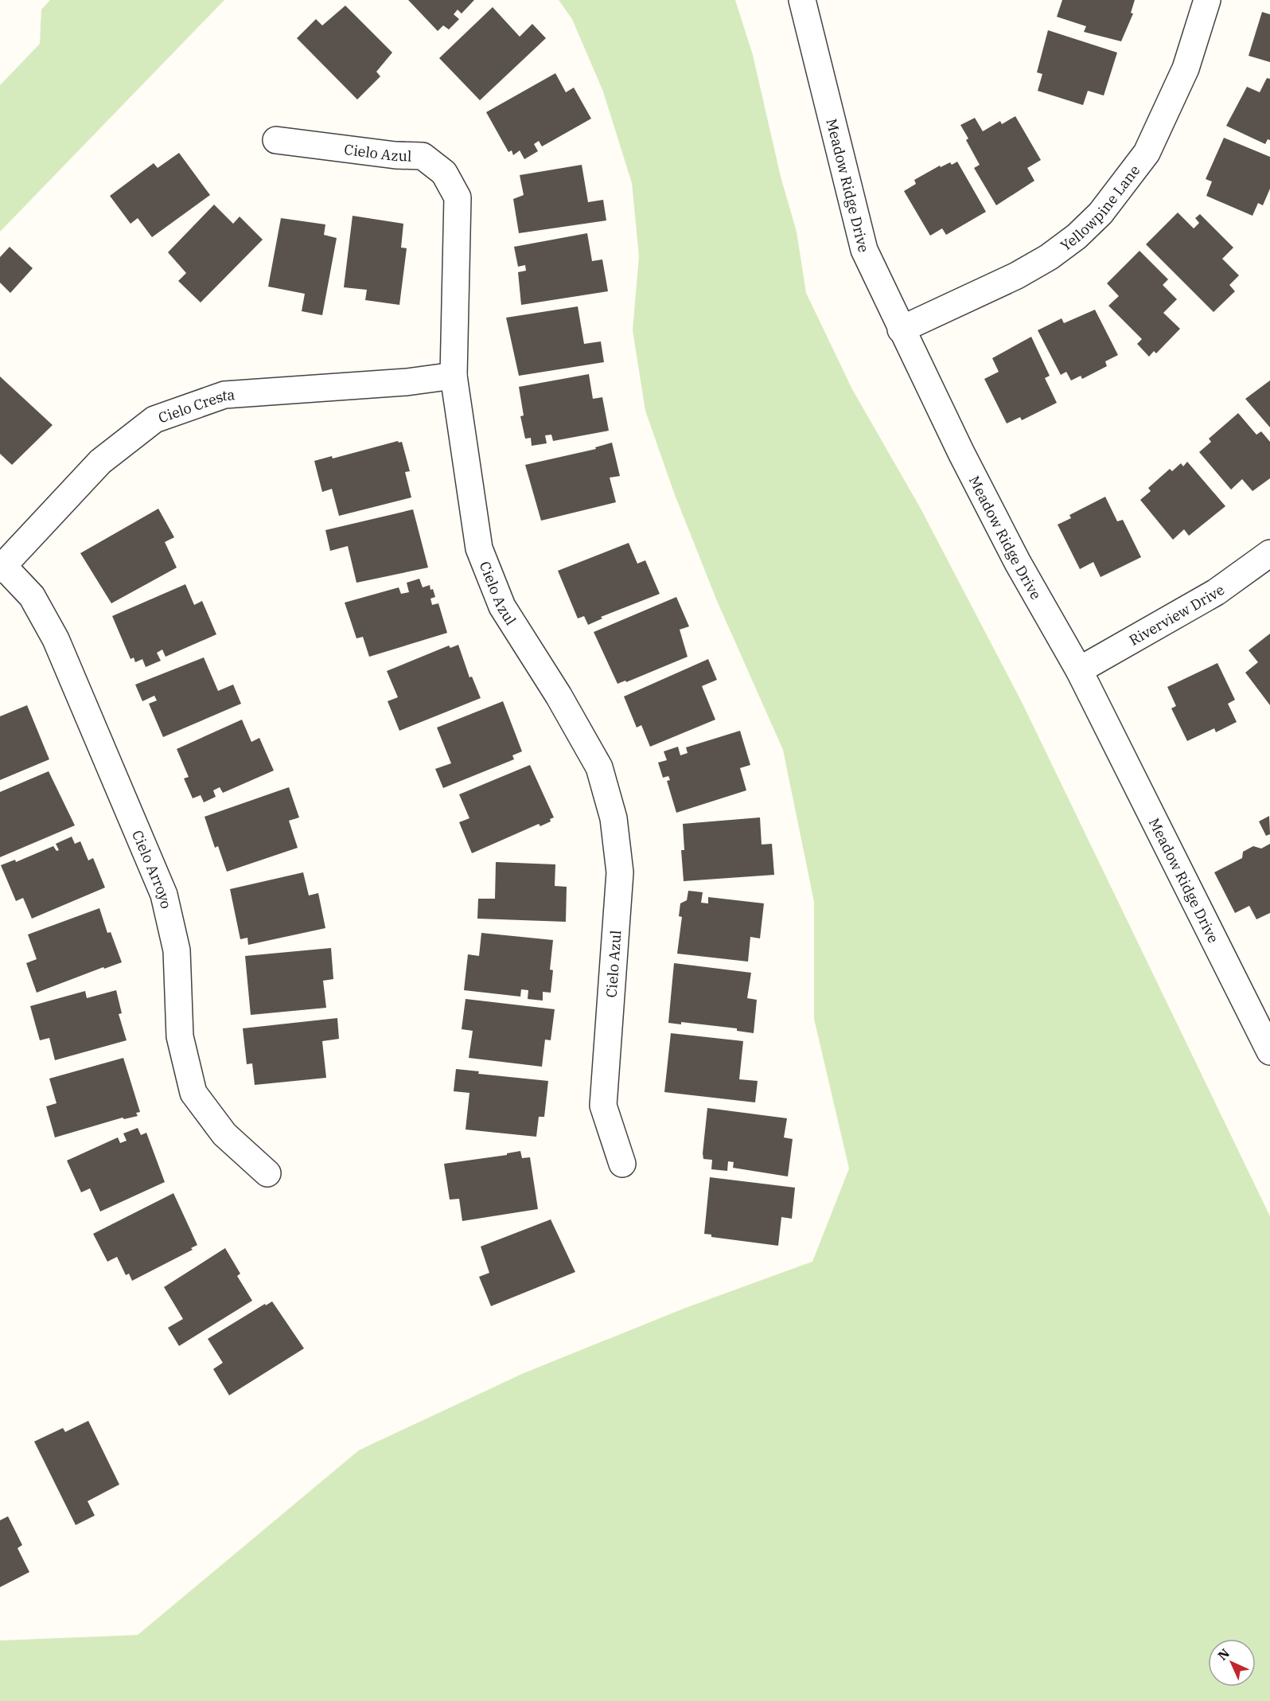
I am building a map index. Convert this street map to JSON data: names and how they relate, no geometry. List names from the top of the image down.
{
  "streets": {
    "street": [
      "Cielo Azul",
      "Meadow Ridge Drive",
      "Yellowpine Lane",
      "Cielo Cresta",
      "Riverview Drive",
      "Cielo Arroyo"
    ]
  },
  "crossings": [
    ["Cielo Azul", "Cielo Cresta"],
    ["Meadow Ridge Drive", "Yellowpine Lane"],
    ["Meadow Ridge Drive", "Riverview Drive"],
    ["Cielo Cresta", "Cielo Arroyo"]
  ],
  "north": "top left"
}
